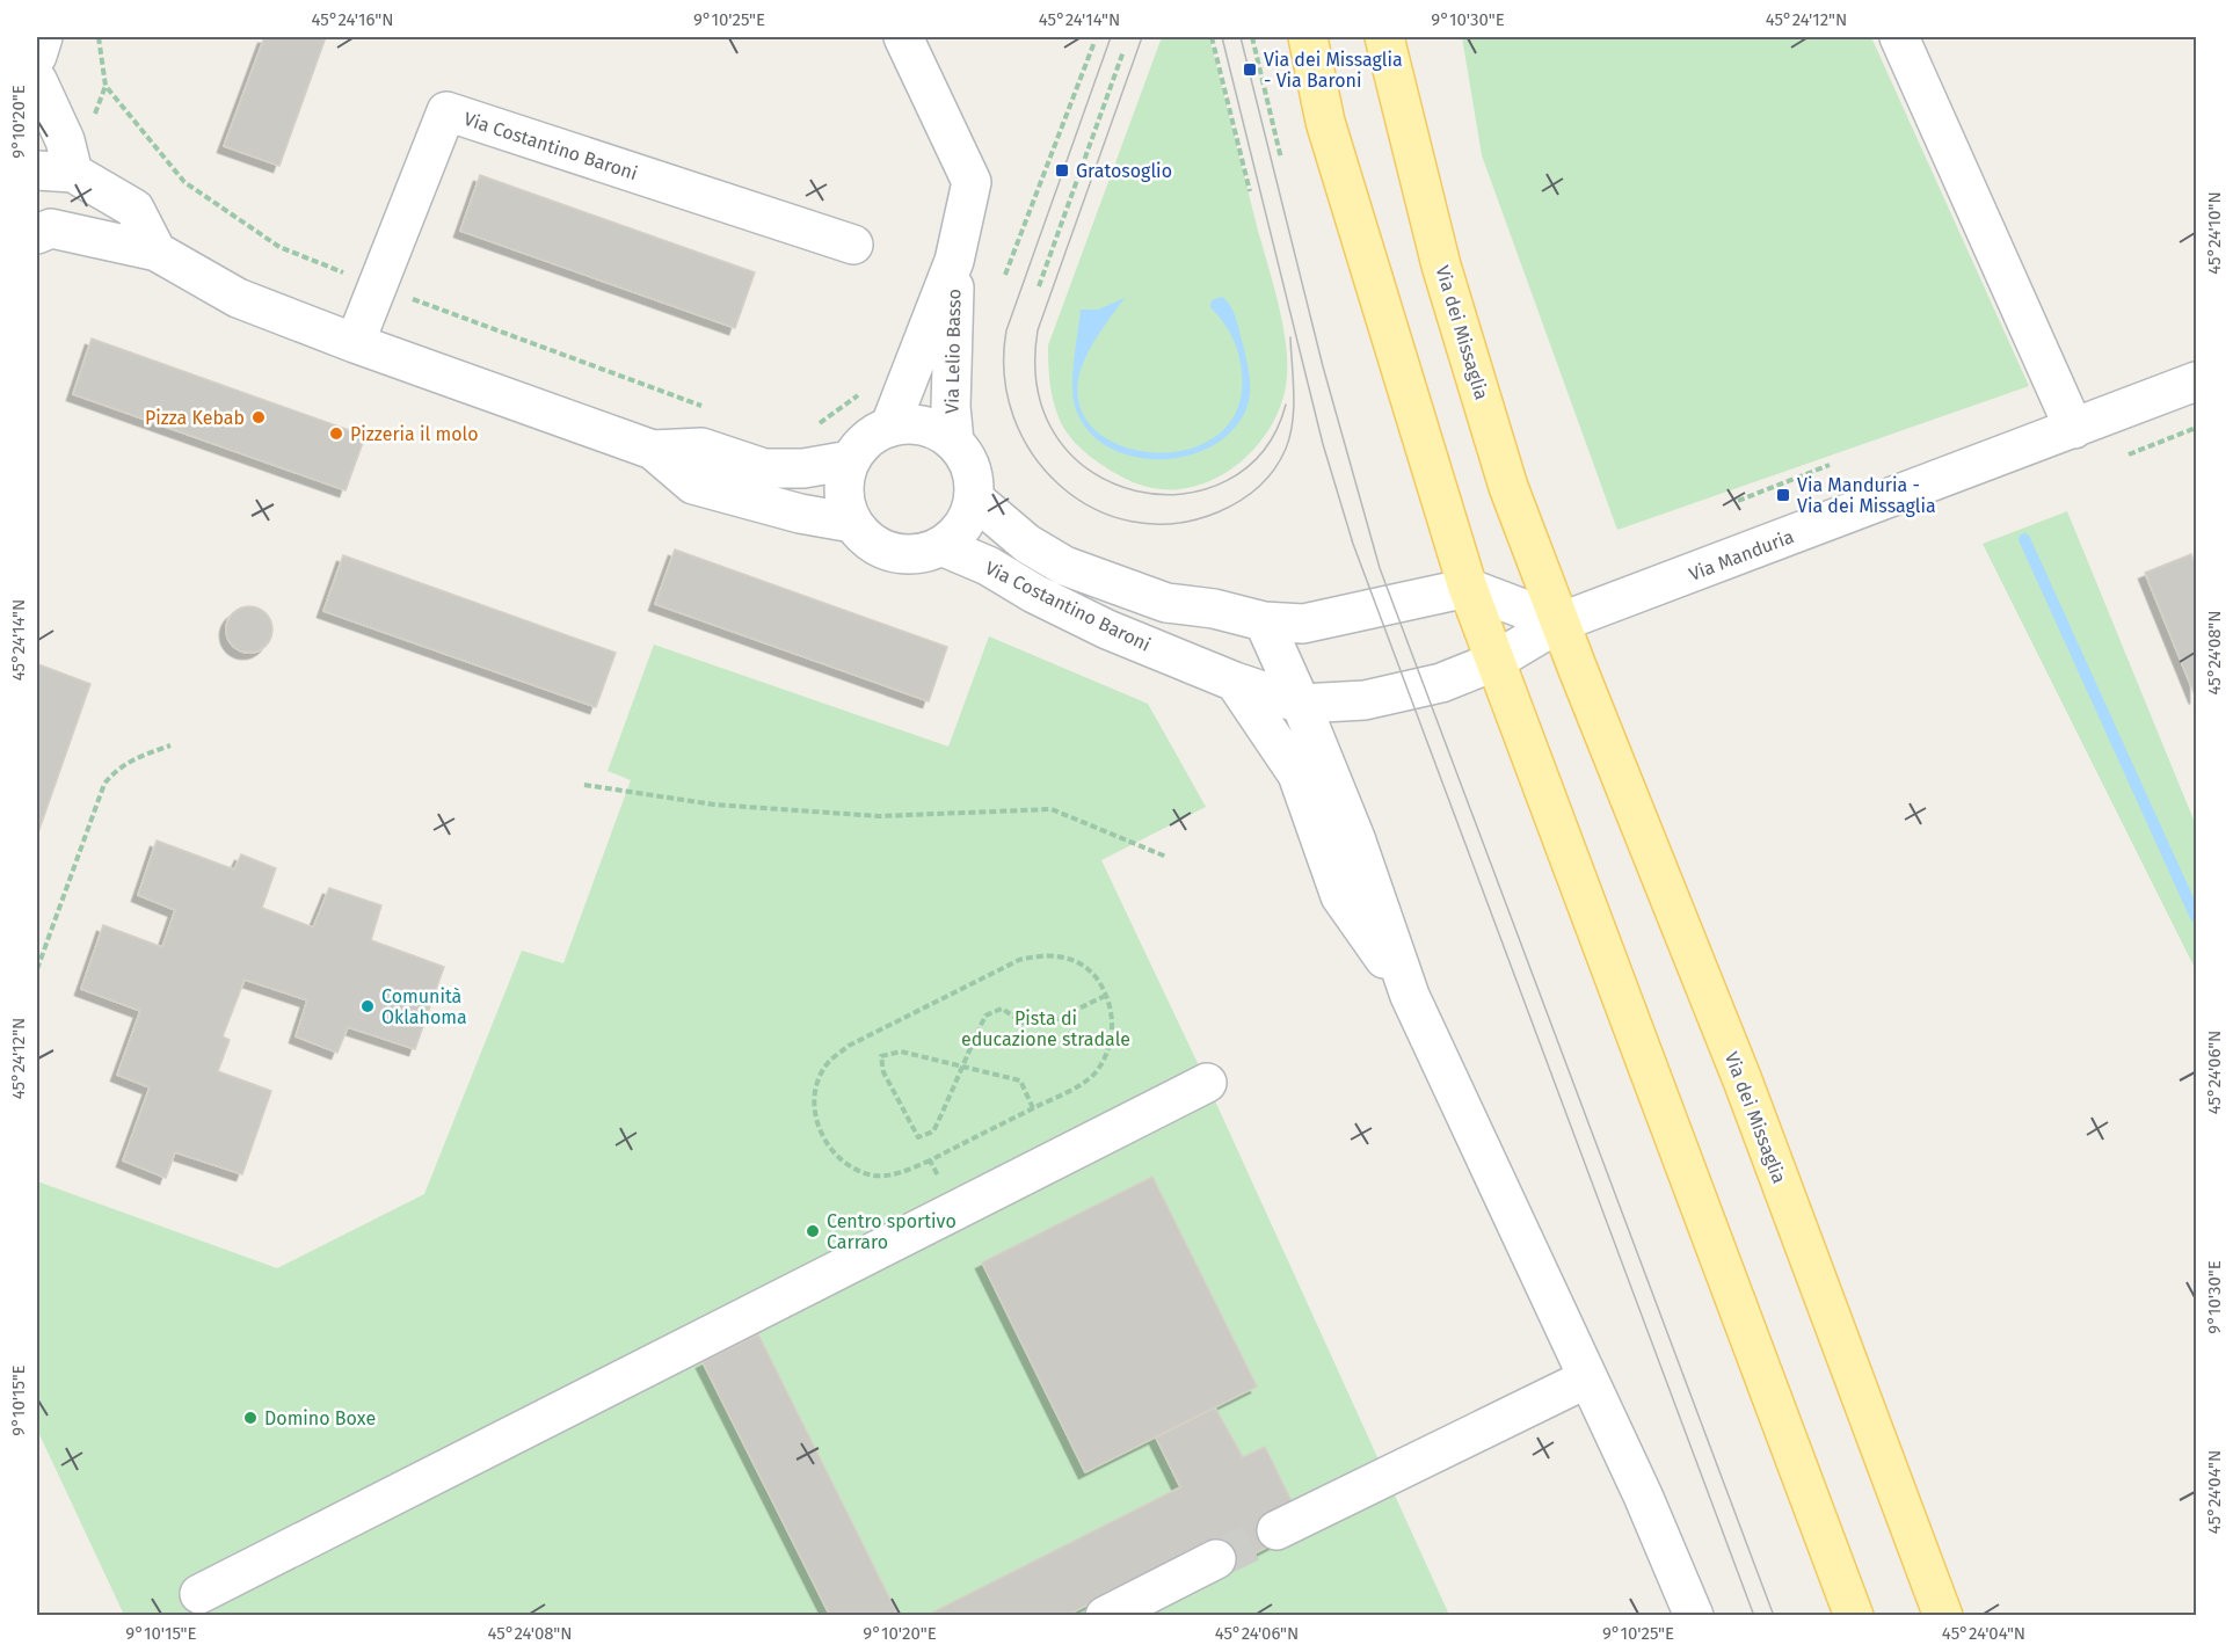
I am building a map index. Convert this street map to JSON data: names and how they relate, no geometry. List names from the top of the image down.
{
  "streets": {
    "main road": ["Via dei Missaglia"],
    "street": ["Via Costantino Baroni", "Via Lelio Basso", "Via Manduria"]
  },
  "crossings": [
    ["Via Costantino Baroni", "Via Lelio Basso"],
    ["Via dei Missaglia", "Via Manduria"]
  ],
  "parks": ["Pista di educazione stradale"],
  "places": {
    "transit": ["Via dei Missaglia - Via Baroni", "Gratosoglio", "Via Manduria - Via dei Missaglia"],
    "other": [
      "Pizza Kebab",
      "Pizzeria il molo",
      "Comunità Oklahoma",
      "Centro sportivo Carraro",
      "Domino Boxe"
    ]
  },
  "coordinates": [
    "45°24'16\"N",
    "9°10'25\"E",
    "45°24'14\"N",
    "9°10'30\"E",
    "45°24'12\"N",
    "9°10'20\"E",
    "45°24'10\"N",
    "45°24'08\"N",
    "45°24'06\"N",
    "9°10'15\"E",
    "45°24'04\"N"
  ]
}
